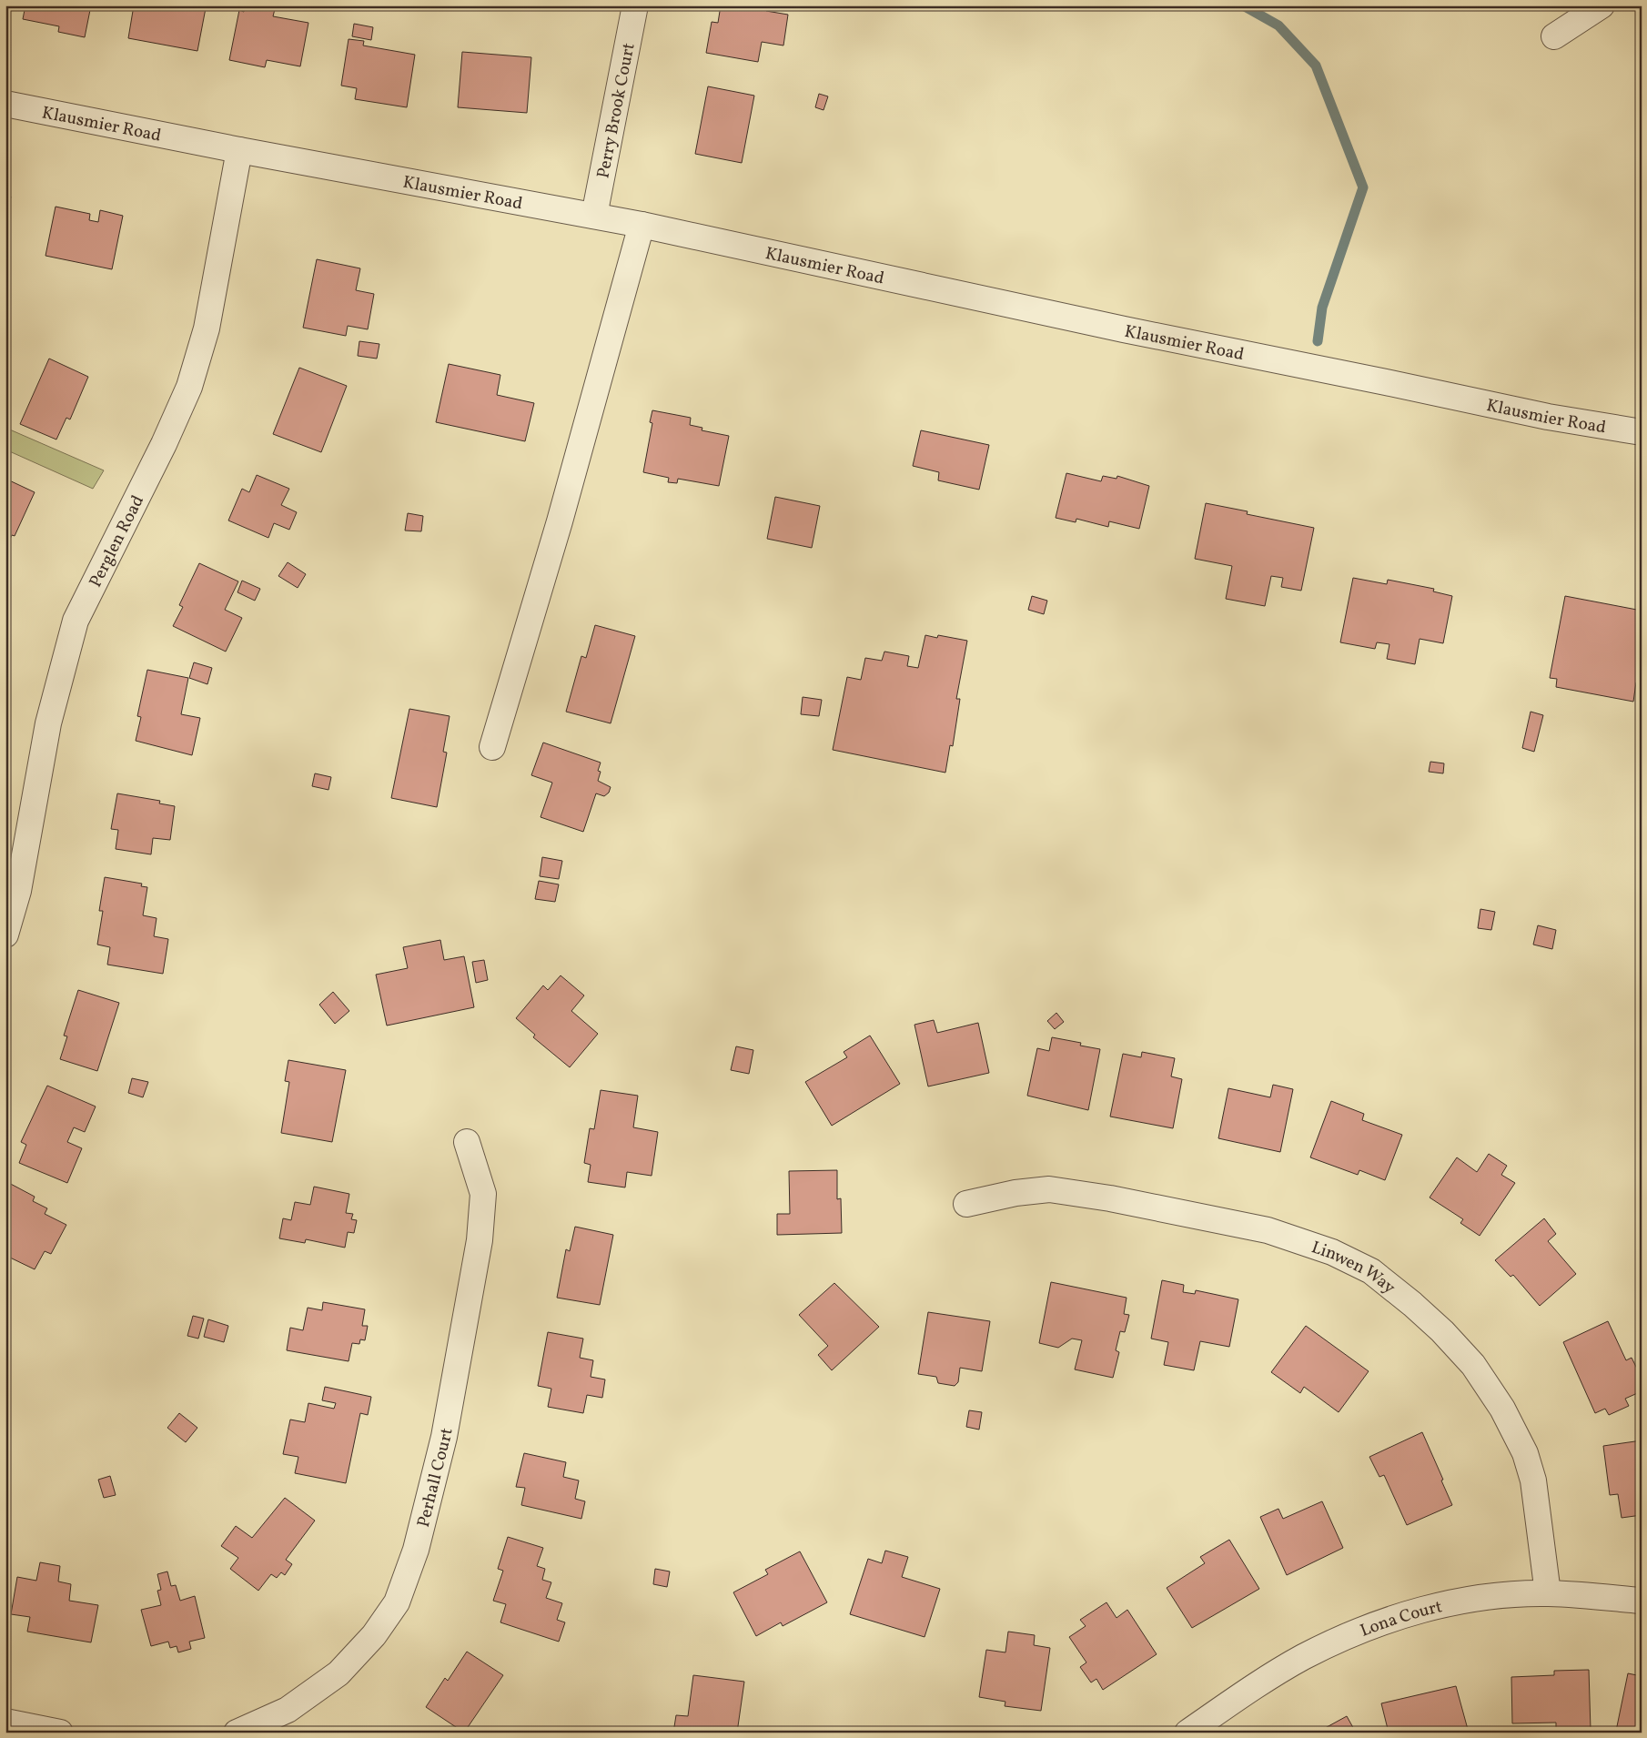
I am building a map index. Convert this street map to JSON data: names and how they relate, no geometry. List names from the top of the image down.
{
  "streets": {
    "street": [
      "Perry Brook Court",
      "Klausmier Road",
      "Perglen Road",
      "Linwen Way",
      "Perhall Court",
      "Lona Court"
    ]
  },
  "crossings": [
    ["Perry Brook Court", "Klausmier Road"],
    ["Klausmier Road", "Perglen Road"],
    ["Linwen Way", "Lona Court"]
  ]
}
